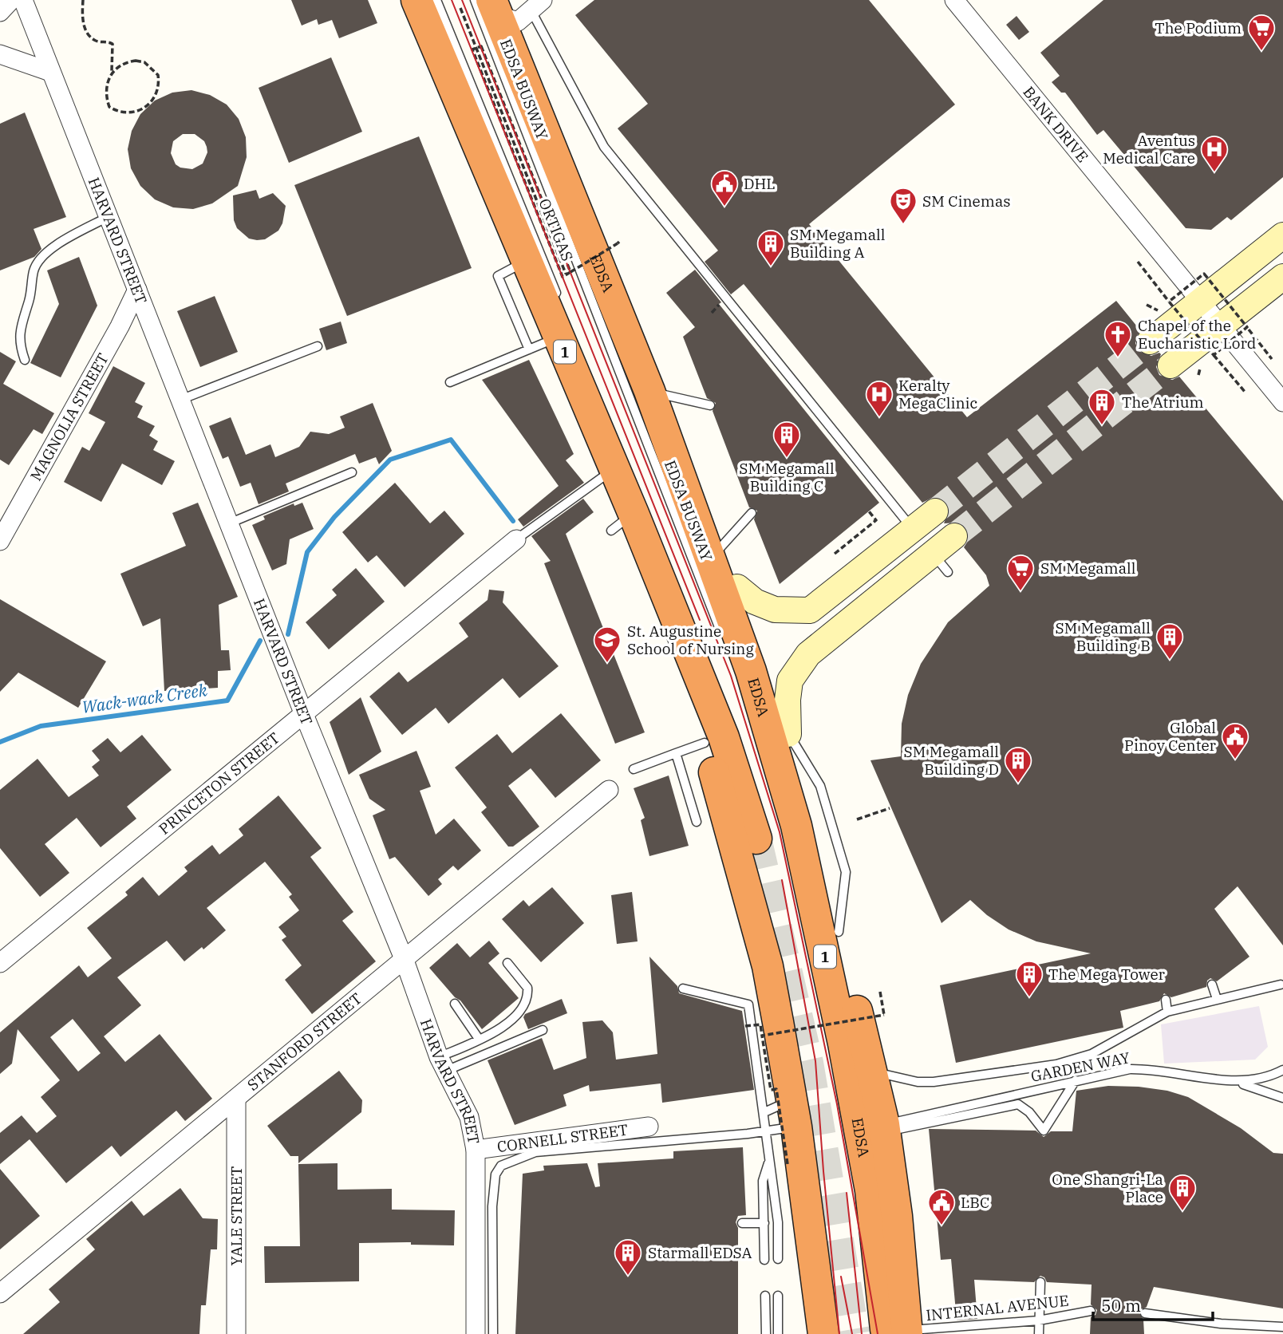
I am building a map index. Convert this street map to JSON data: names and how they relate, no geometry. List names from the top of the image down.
{
  "streets": {
    "highway": ["EDSA", "1"],
    "street": [
      "BANK DRIVE",
      "HARVARD STREET",
      "MAGNOLIA STREET",
      "PRINCETON STREET",
      "STANFORD STREET",
      "CORNELL STREET",
      "YALE STREET"
    ],
    "lane": ["EDSA BUSWAY", "GARDEN WAY", "INTERNAL AVENUE"],
    "path": ["ORTIGAS"]
  },
  "crossings": [
    ["EDSA BUSWAY", "ORTIGAS"],
    ["EDSA BUSWAY", "EDSA"],
    ["HARVARD STREET", "MAGNOLIA STREET"],
    ["HARVARD STREET", "PRINCETON STREET"],
    ["HARVARD STREET", "STANFORD STREET"],
    ["HARVARD STREET", "CORNELL STREET"],
    ["EDSA", "1"],
    ["EDSA", "INTERNAL AVENUE"],
    ["1", "GARDEN WAY"],
    ["1", "INTERNAL AVENUE"],
    ["STANFORD STREET", "YALE STREET"]
  ],
  "water": ["Wack-wack Creek"],
  "places": {
    "supermarket": ["The Podium", "SM Megamall"],
    "hospital": ["Aventus Medical Care", "Keralty MegaClinic"],
    "public building": ["DHL", "Global Pinoy Center", "LBC"],
    "theatre": ["SM Cinemas"],
    "building": [
      "SM Megamall Building A",
      "The Atrium",
      "SM Megamall Building C",
      "SM Megamall Building B",
      "SM Megamall Building D",
      "The Mega Tower",
      "One Shangri-La Place",
      "Starmall EDSA"
    ],
    "church": ["Chapel of the Eucharistic Lord"],
    "school or university": ["St. Augustine School of Nursing"]
  },
  "scale_bar": "50 m"
}
